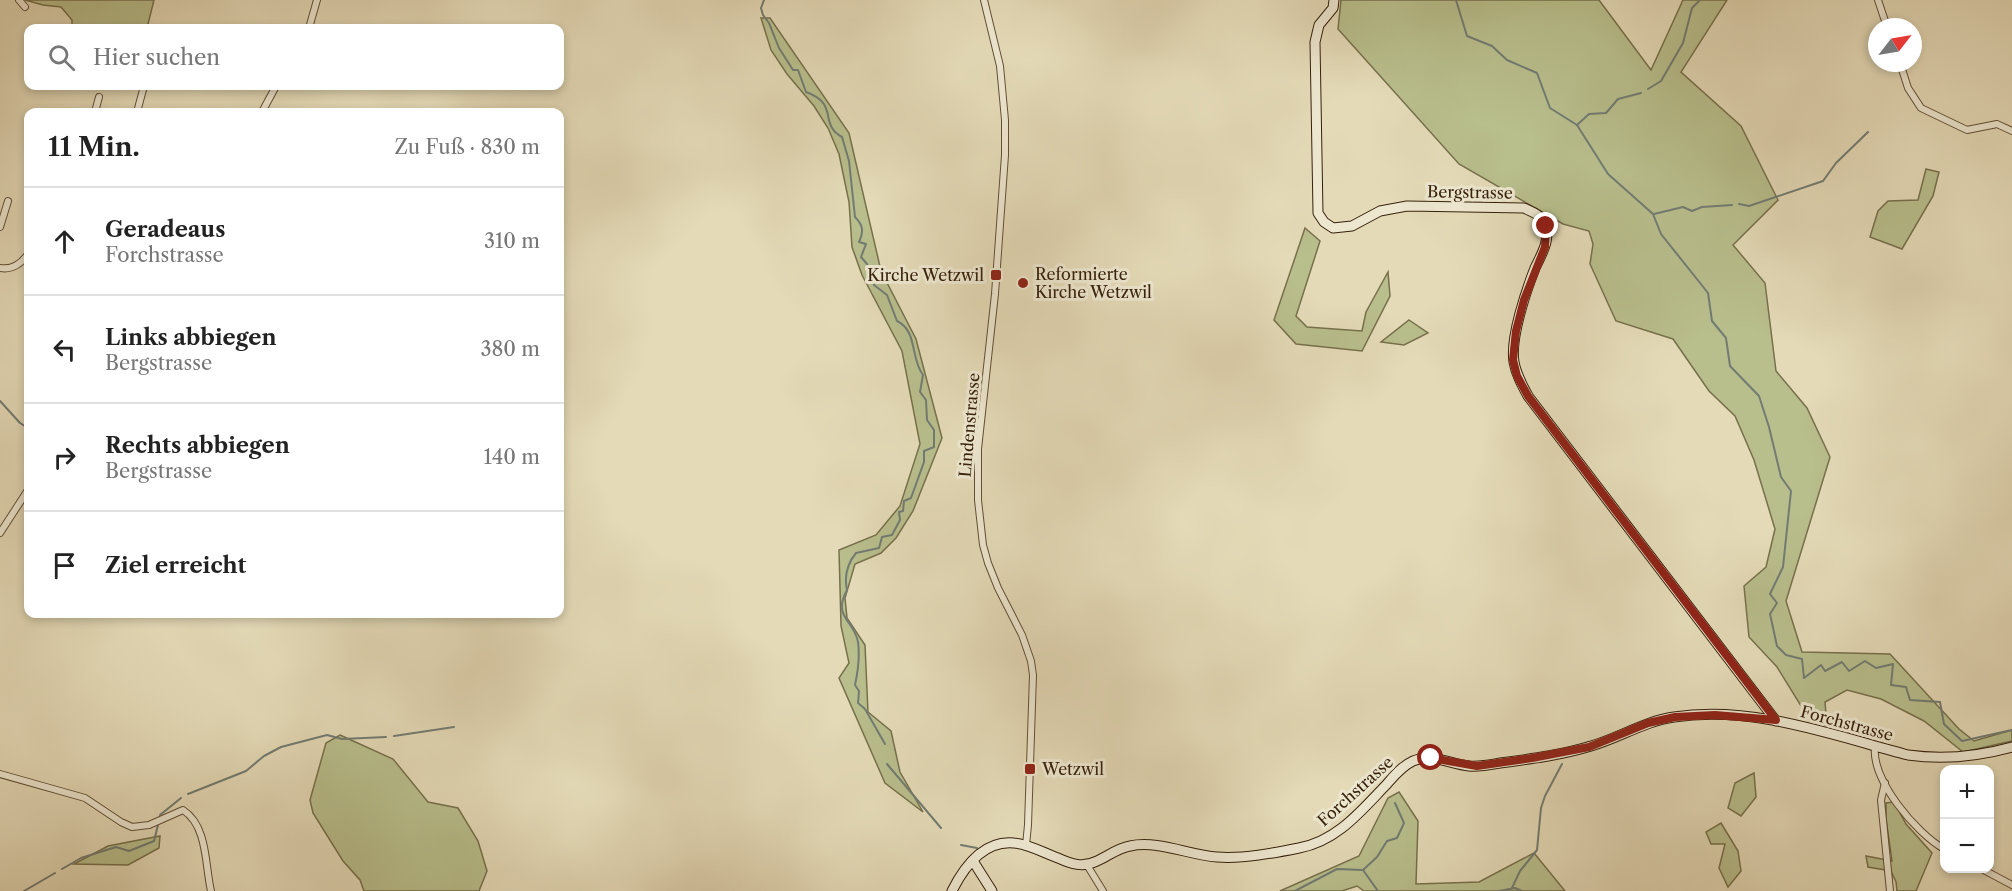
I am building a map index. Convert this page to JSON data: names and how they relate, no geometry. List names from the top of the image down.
{
  "streets": {
    "main road": ["Bergstrasse", "Forchstrasse"],
    "street": ["Lindenstrasse"]
  },
  "crossings": [
    ["Bergstrasse", "Forchstrasse"]
  ],
  "places": {
    "transit": ["Kirche Wetzwil", "Wetzwil"],
    "other": ["Reformierte Kirche Wetzwil"]
  },
  "north": "top right",
  "page": {
    "search": "Hier suchen",
    "heading": ["11 Min.", "Zu Fuß · 830 m"],
    "list": [
      ["Geradeaus", "Forchstrasse", "310 m"],
      ["Links abbiegen", "Bergstrasse", "380 m"],
      ["Rechts abbiegen", "Bergstrasse", "140 m"],
      "Ziel erreicht"
    ],
    "map_buttons": ["+", "−"]
  }
}
